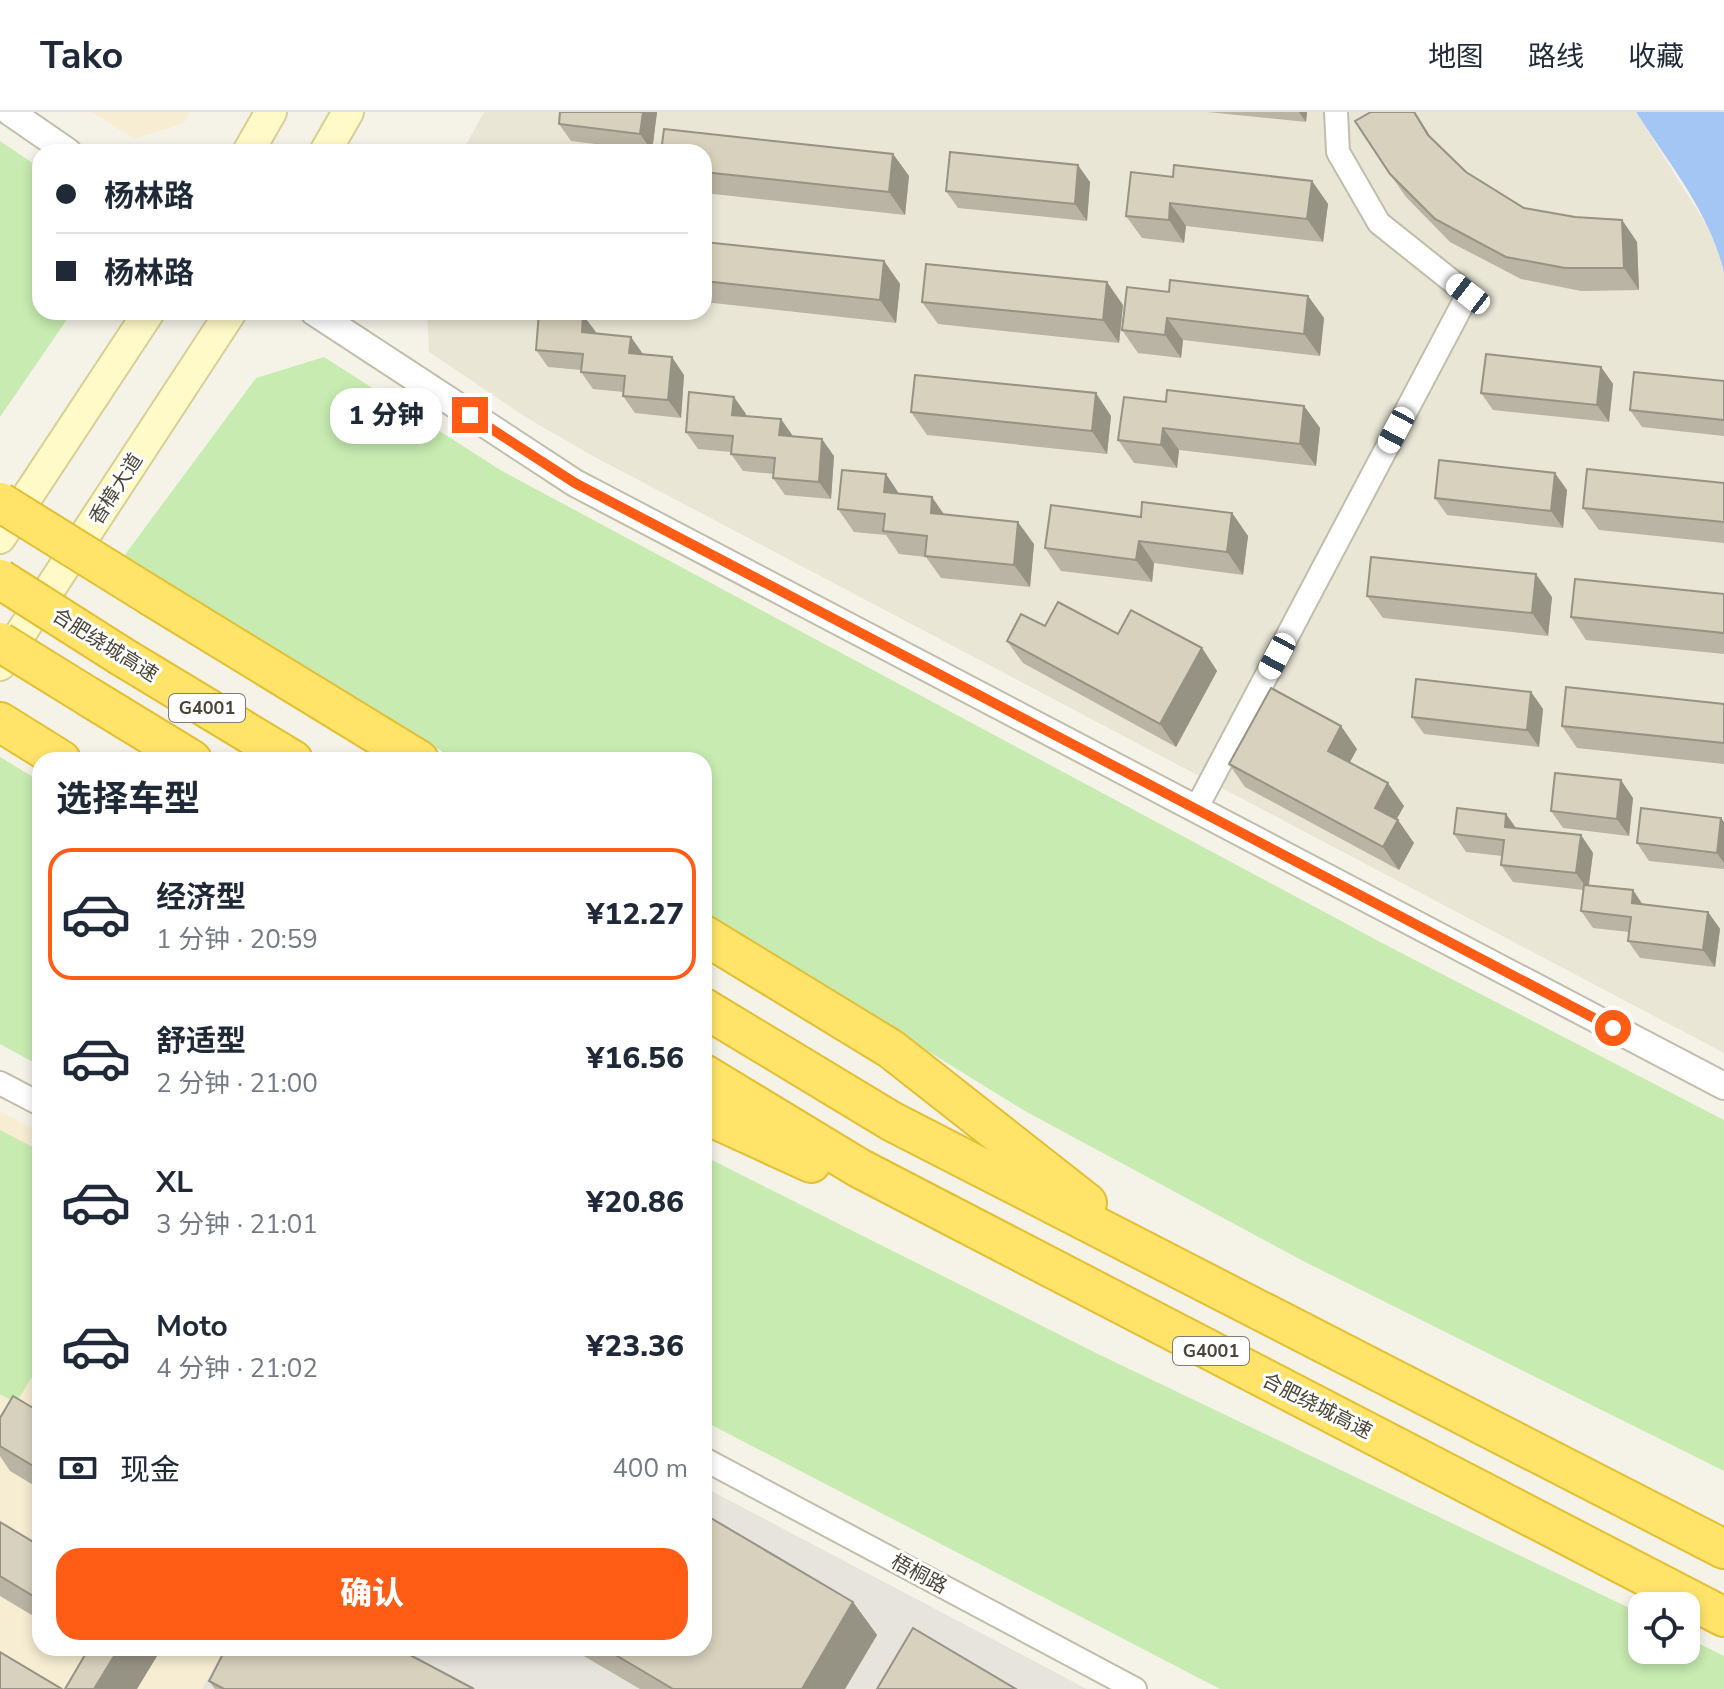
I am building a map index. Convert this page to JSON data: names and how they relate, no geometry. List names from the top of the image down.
{
  "streets": {
    "highway": ["合肥绕城高速", "G4001"],
    "main road": ["香樟大道"],
    "street": ["梧桐路"]
  },
  "page": {
    "header": "Tako",
    "nav": ["地图", "路线", "收藏"],
    "banner": ["杨林路", "杨林路"],
    "bubble": "1 分钟",
    "heading": "选择车型",
    "list": [
      {
        "name": "经济型",
        "note": "1 分钟 · 20:59",
        "value": "¥12.27"
      },
      {
        "name": "舒适型",
        "note": "2 分钟 · 21:00",
        "value": "¥16.56"
      },
      {
        "name": "XL",
        "note": "3 分钟 · 21:01",
        "value": "¥20.86"
      },
      {
        "name": "Moto",
        "note": "4 分钟 · 21:02",
        "value": "¥23.36"
      }
    ],
    "pay": ["现金", "400 m"],
    "buttons": "确认"
  }
}
